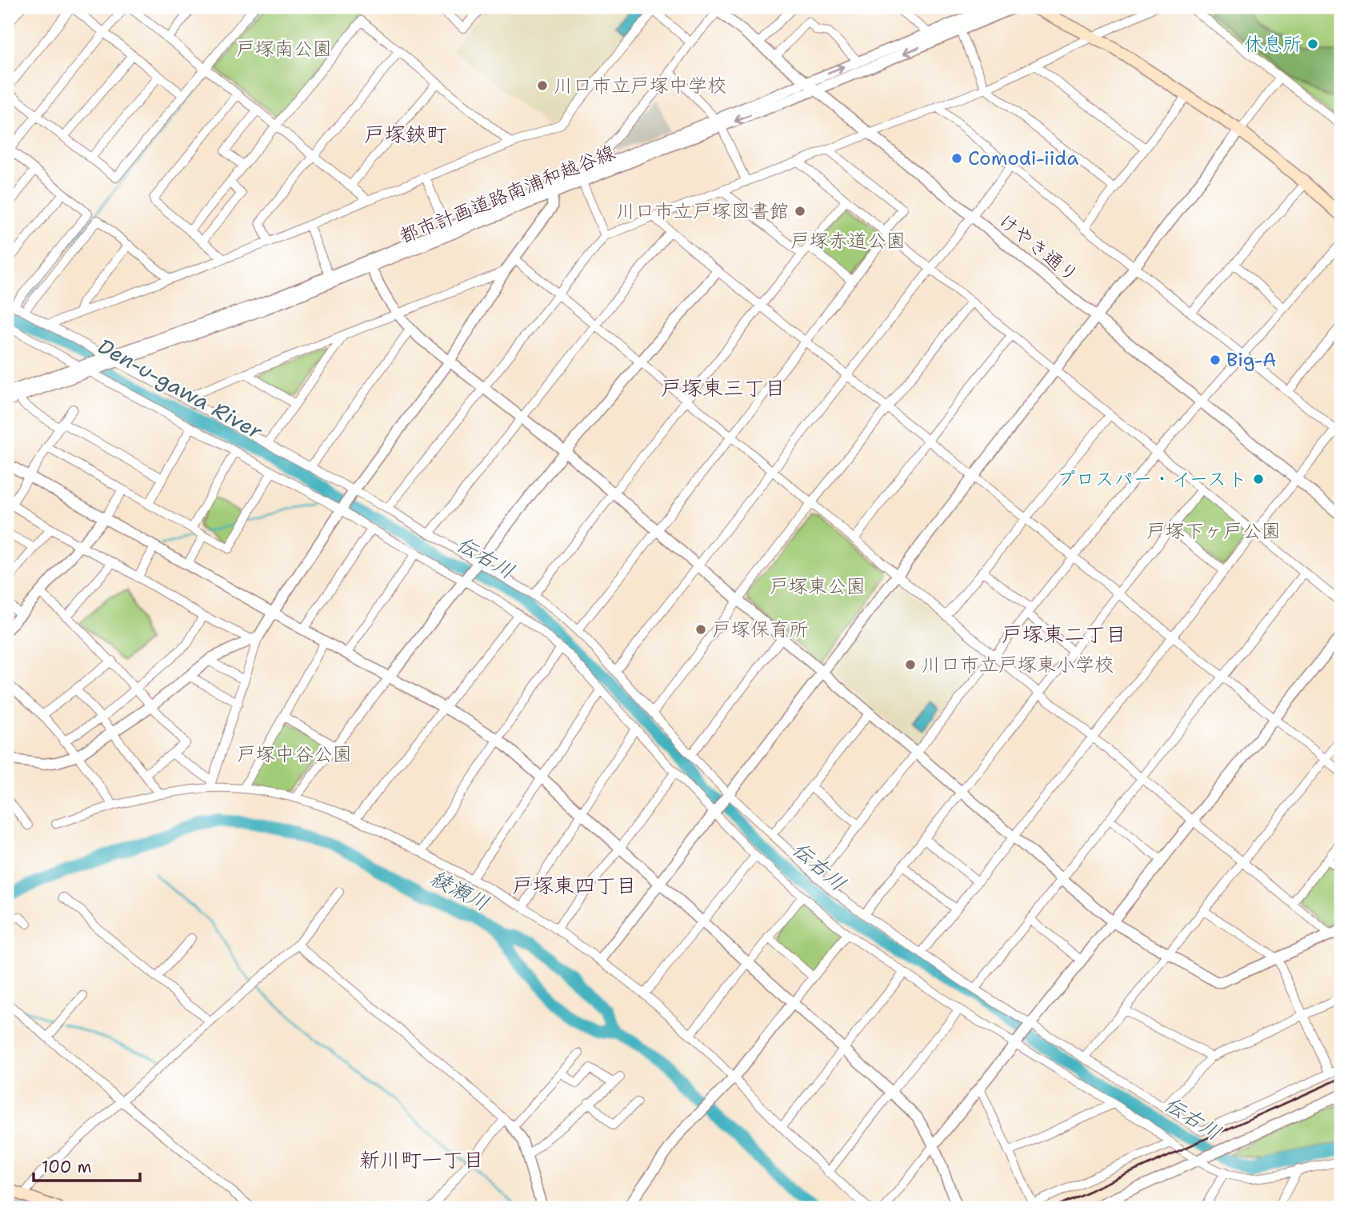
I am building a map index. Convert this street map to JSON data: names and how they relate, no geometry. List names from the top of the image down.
{
  "streets": {
    "street": ["都市計画道路南浦和越谷線", "けやき通り"]
  },
  "crossings": [
    ["都市計画道路南浦和越谷線", "けやき通り"]
  ],
  "districts": [
    "戸塚鋏町",
    "戸塚東三丁目",
    "戸塚東二丁目",
    "戸塚東四丁目",
    "新川町一丁目"
  ],
  "water": ["Den-u-gawa River", "伝右川", "綾瀬川"],
  "parks": [
    "戸塚南公園",
    "戸塚赤道公園",
    "戸塚下ヶ戸公園",
    "戸塚東公園",
    "戸塚中谷公園"
  ],
  "places": [
    "休息所",
    "川口市立戸塚中学校",
    "Comodi-iida",
    "川口市立戸塚図書館",
    "Big-A",
    "プロスパー・イースト",
    "戸塚保育所",
    "川口市立戸塚東小学校"
  ],
  "scale_bar": "100 m"
}
